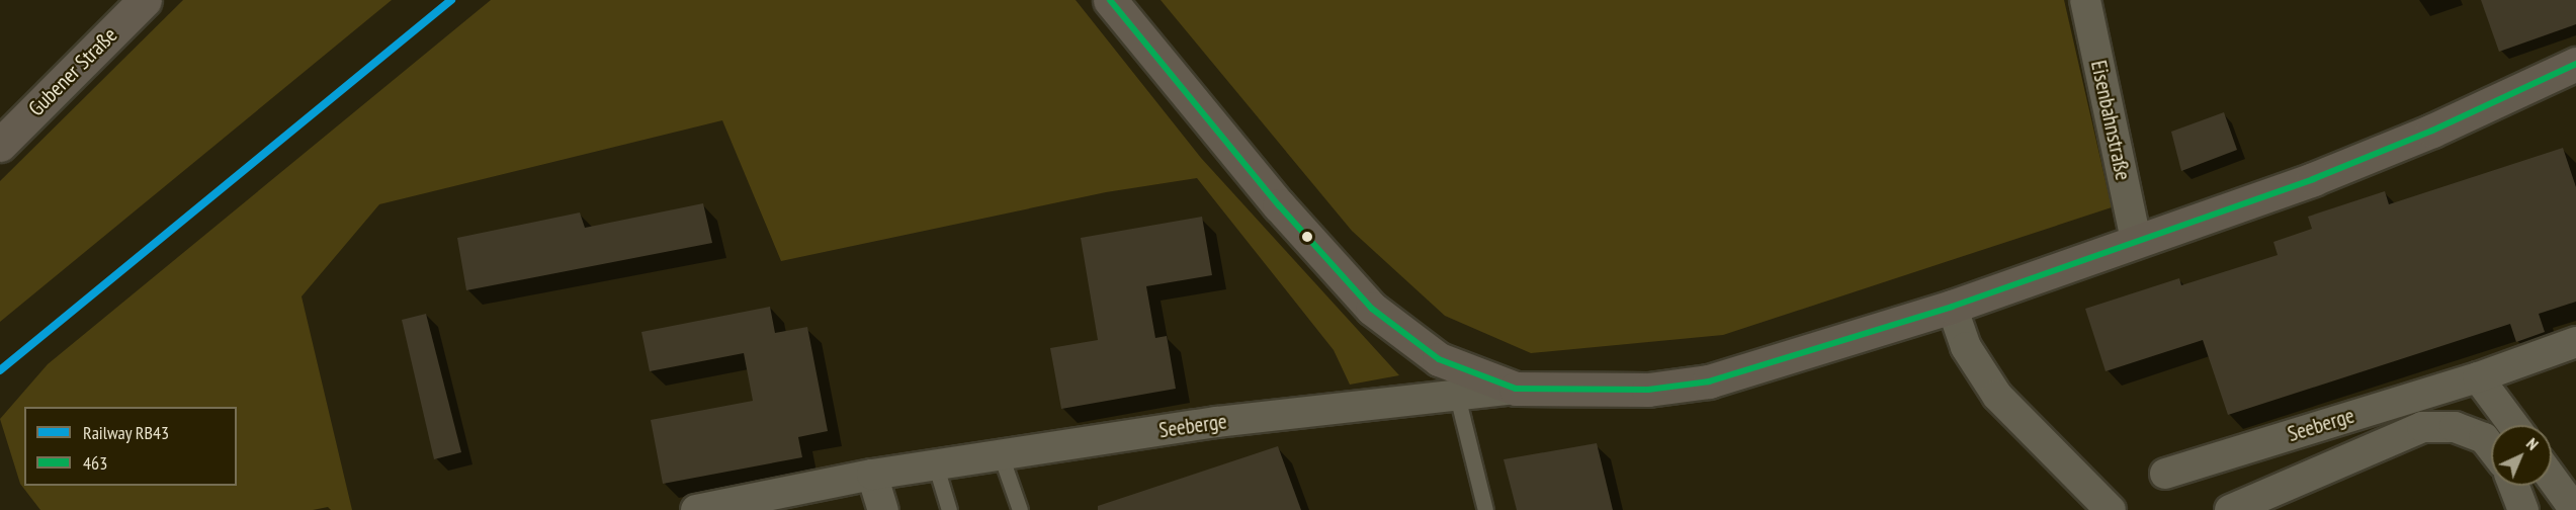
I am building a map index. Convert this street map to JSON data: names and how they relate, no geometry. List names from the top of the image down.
{
  "streets": {
    "main road": ["Gubener Straße"],
    "street": ["Eisenbahnstraße", "Seeberge"]
  },
  "lines": ["rail line RB43", "transit line 463"],
  "legend": ["Railway RB43", "463"],
  "north": "top right"
}
